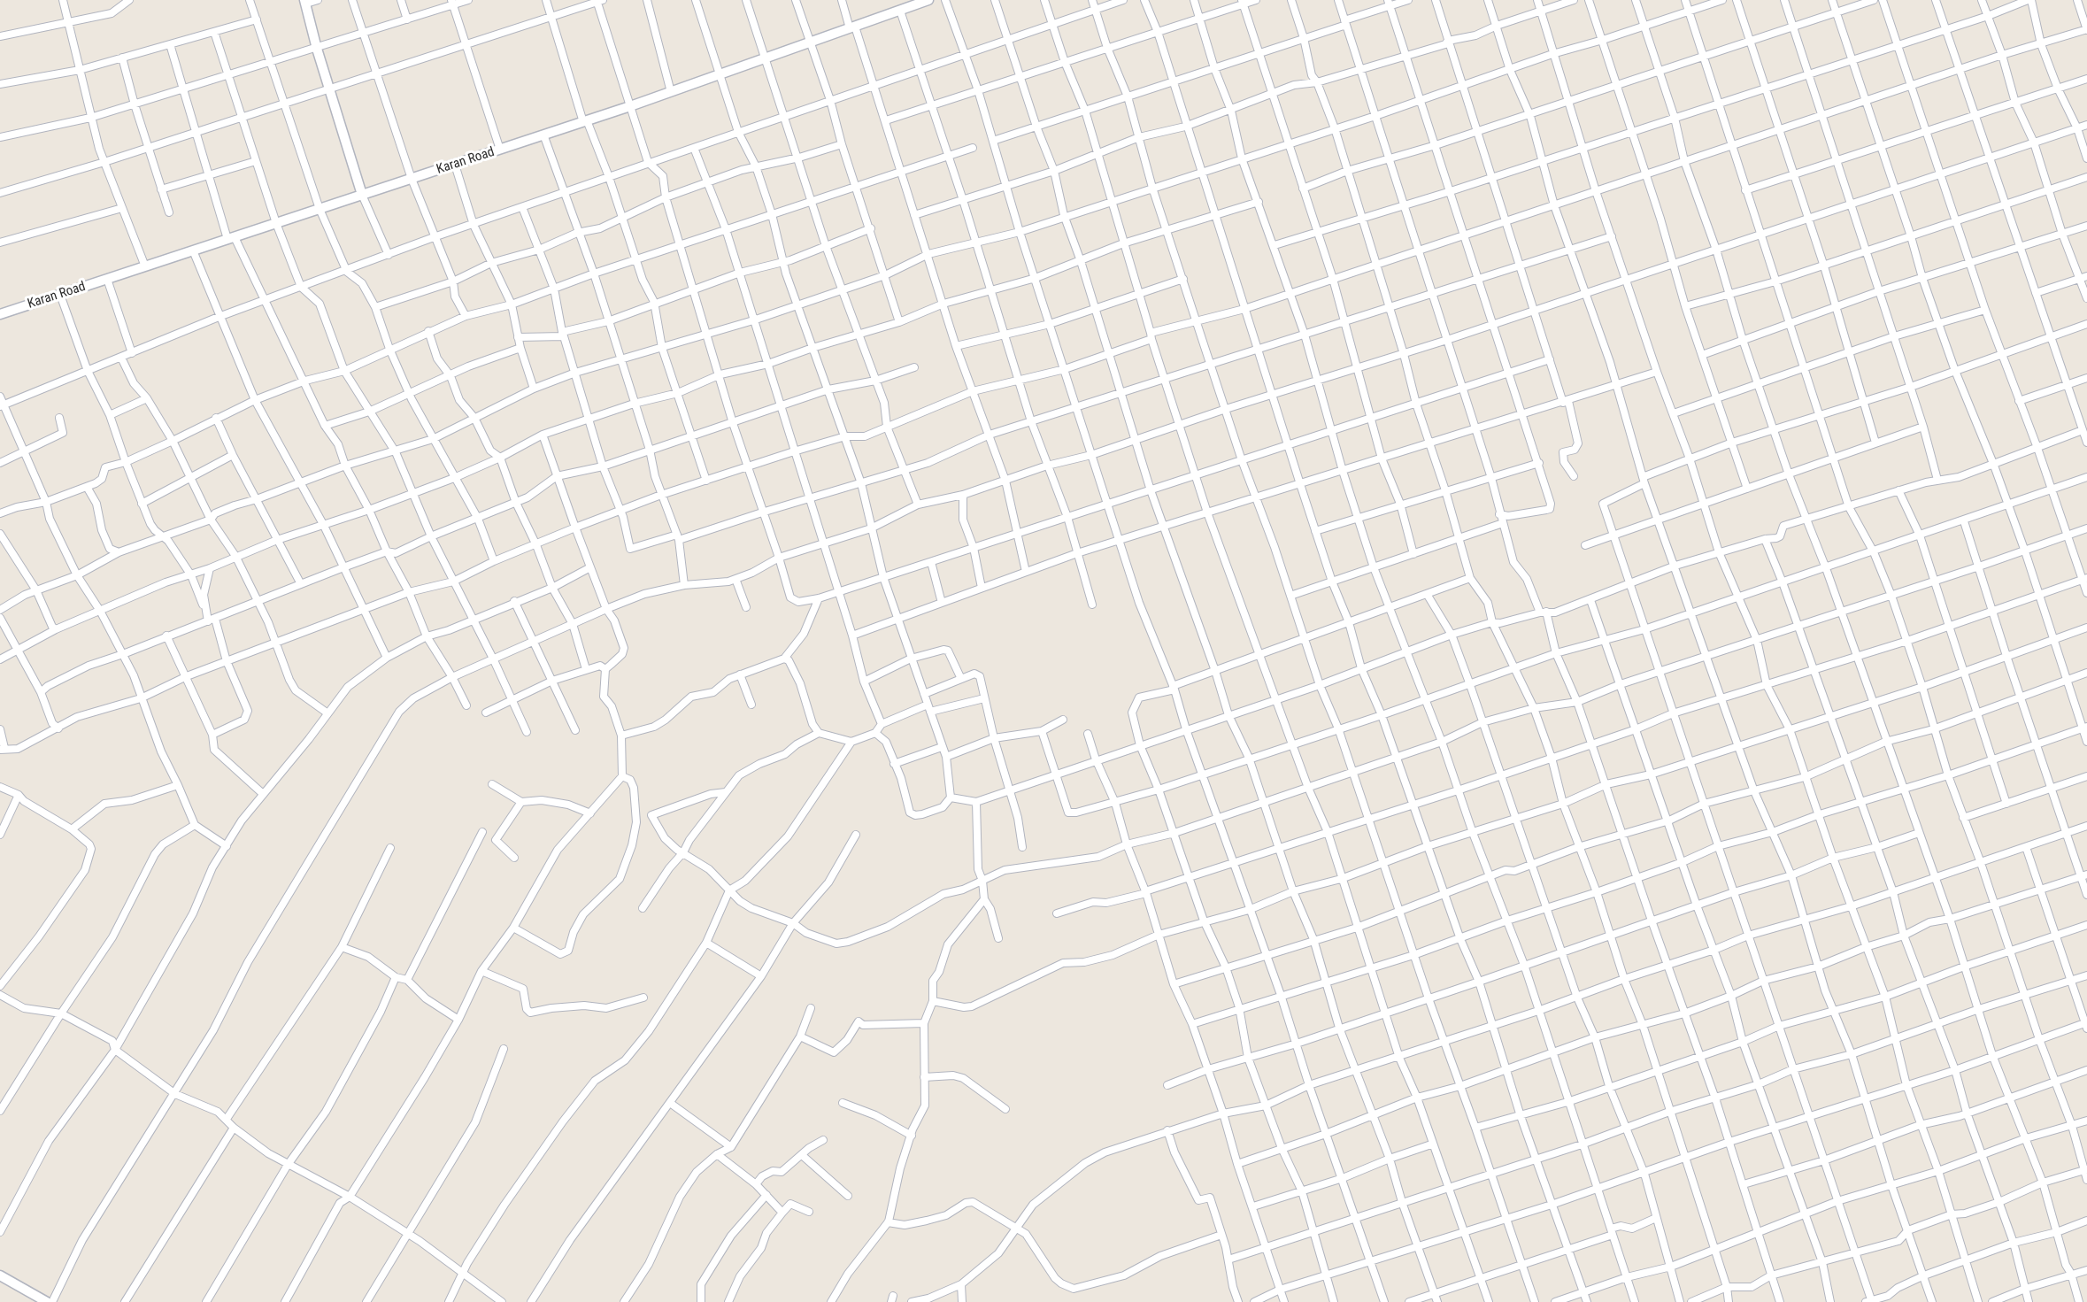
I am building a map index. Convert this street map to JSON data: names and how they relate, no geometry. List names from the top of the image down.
{
  "streets": {
    "street": ["Karan Road"]
  }
}
